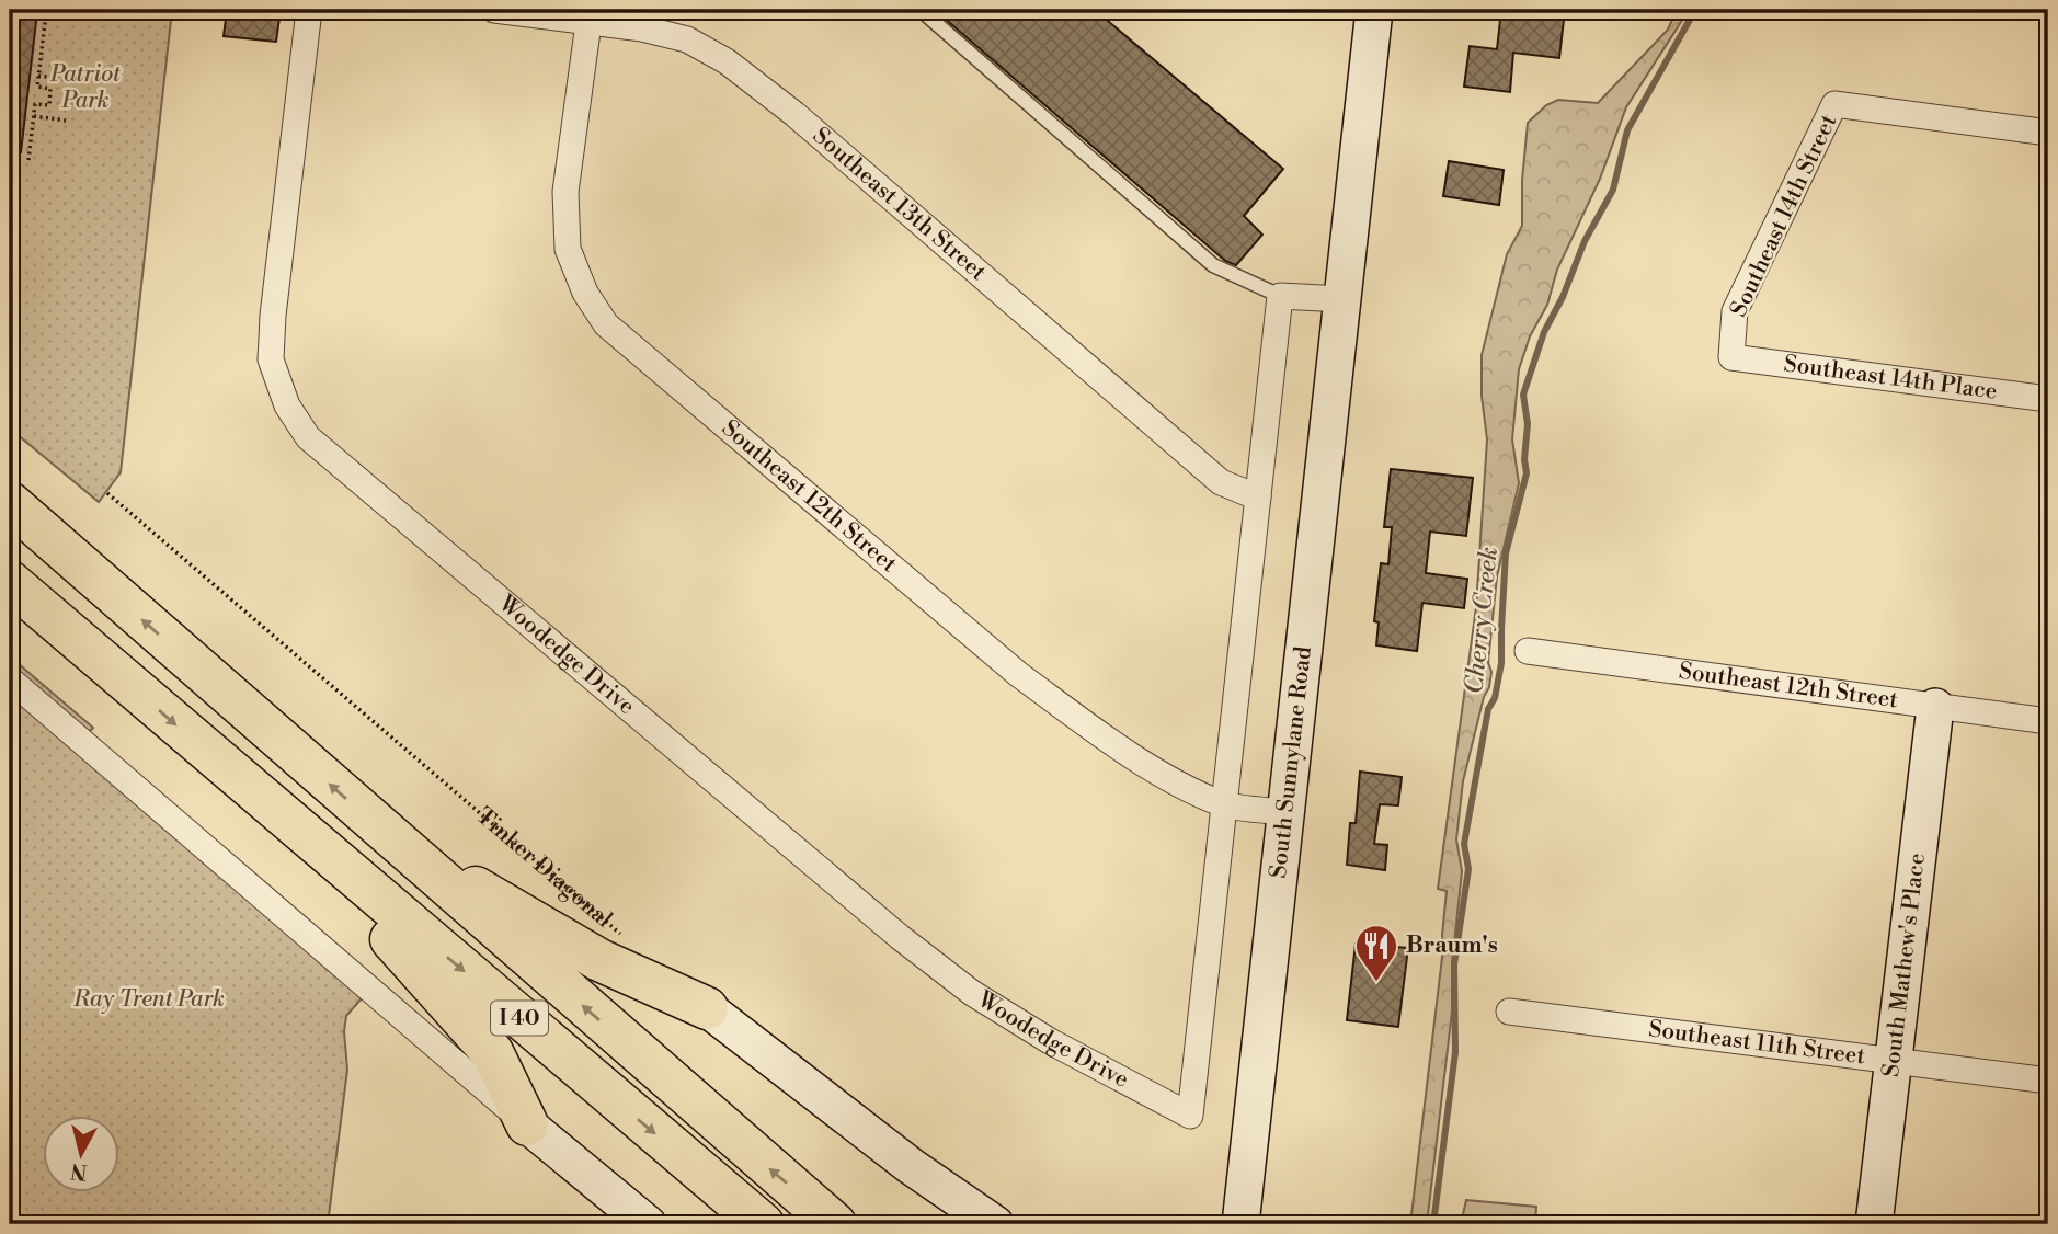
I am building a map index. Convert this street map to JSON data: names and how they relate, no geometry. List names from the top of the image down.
{
  "streets": {
    "highway": ["I 40"],
    "main road": ["South Sunnylane Road", "South Mathew's Place"],
    "street": [
      "Southeast 13th Street",
      "Southeast 14th Street",
      "Southeast 14th Place",
      "Southeast 12th Street",
      "Woodedge Drive",
      "Southeast 11th Street"
    ],
    "path": ["Tinker Diagonal"]
  },
  "crossings": [
    ["Southeast 13th Street", "Southeast 12th Street"],
    ["Southeast 14th Street", "Southeast 14th Place"],
    ["Southeast 12th Street", "Woodedge Drive"],
    ["Southeast 12th Street", "South Sunnylane Road"],
    ["Southeast 12th Street", "South Mathew's Place"],
    ["South Mathew's Place", "Southeast 11th Street"]
  ],
  "water": ["Cherry Creek"],
  "parks": ["Patriot Park", "Ray Trent Park"],
  "places": {
    "restaurant": ["Braum's"]
  },
  "north": "bottom"
}
